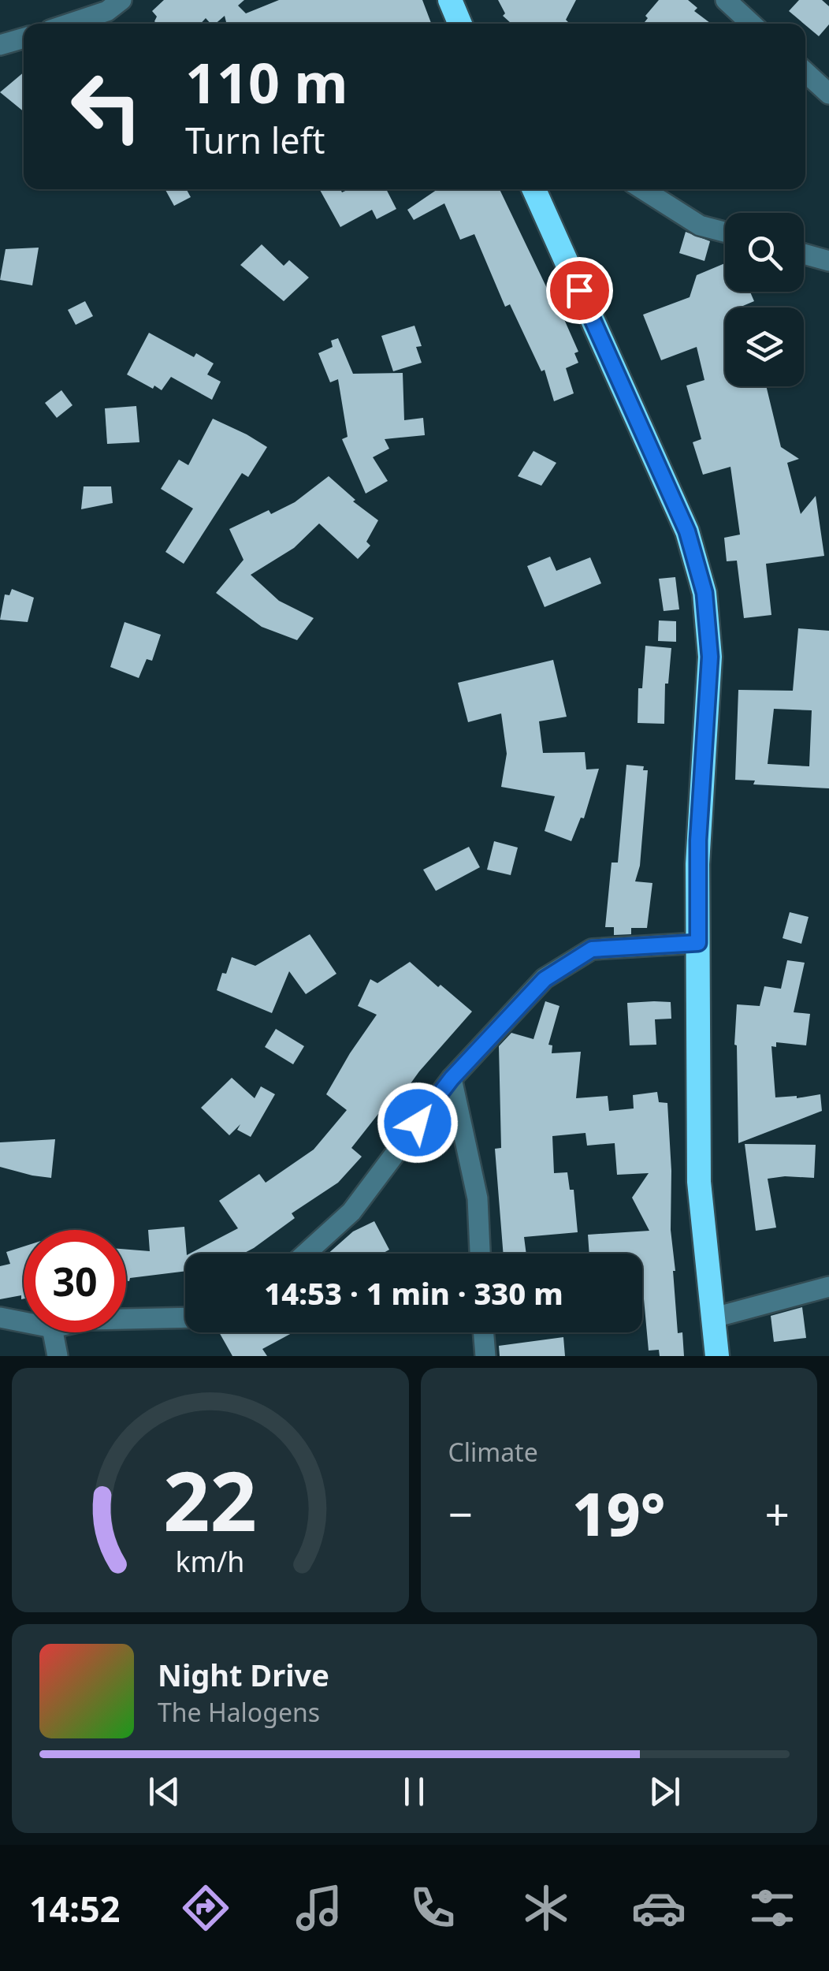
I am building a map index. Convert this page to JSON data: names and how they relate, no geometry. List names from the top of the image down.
{
  "page": {
    "turn": ["110 m", "Turn left"],
    "limit": "30",
    "trip": "14:53 · 1 min · 330 m",
    "tile": "Climate",
    "heat": ["−", "19°", "+"],
    "song": ["Night Drive", "The Halogens"],
    "tabs": "14:52",
    "gauge": ["22", "km/h"]
  }
}
